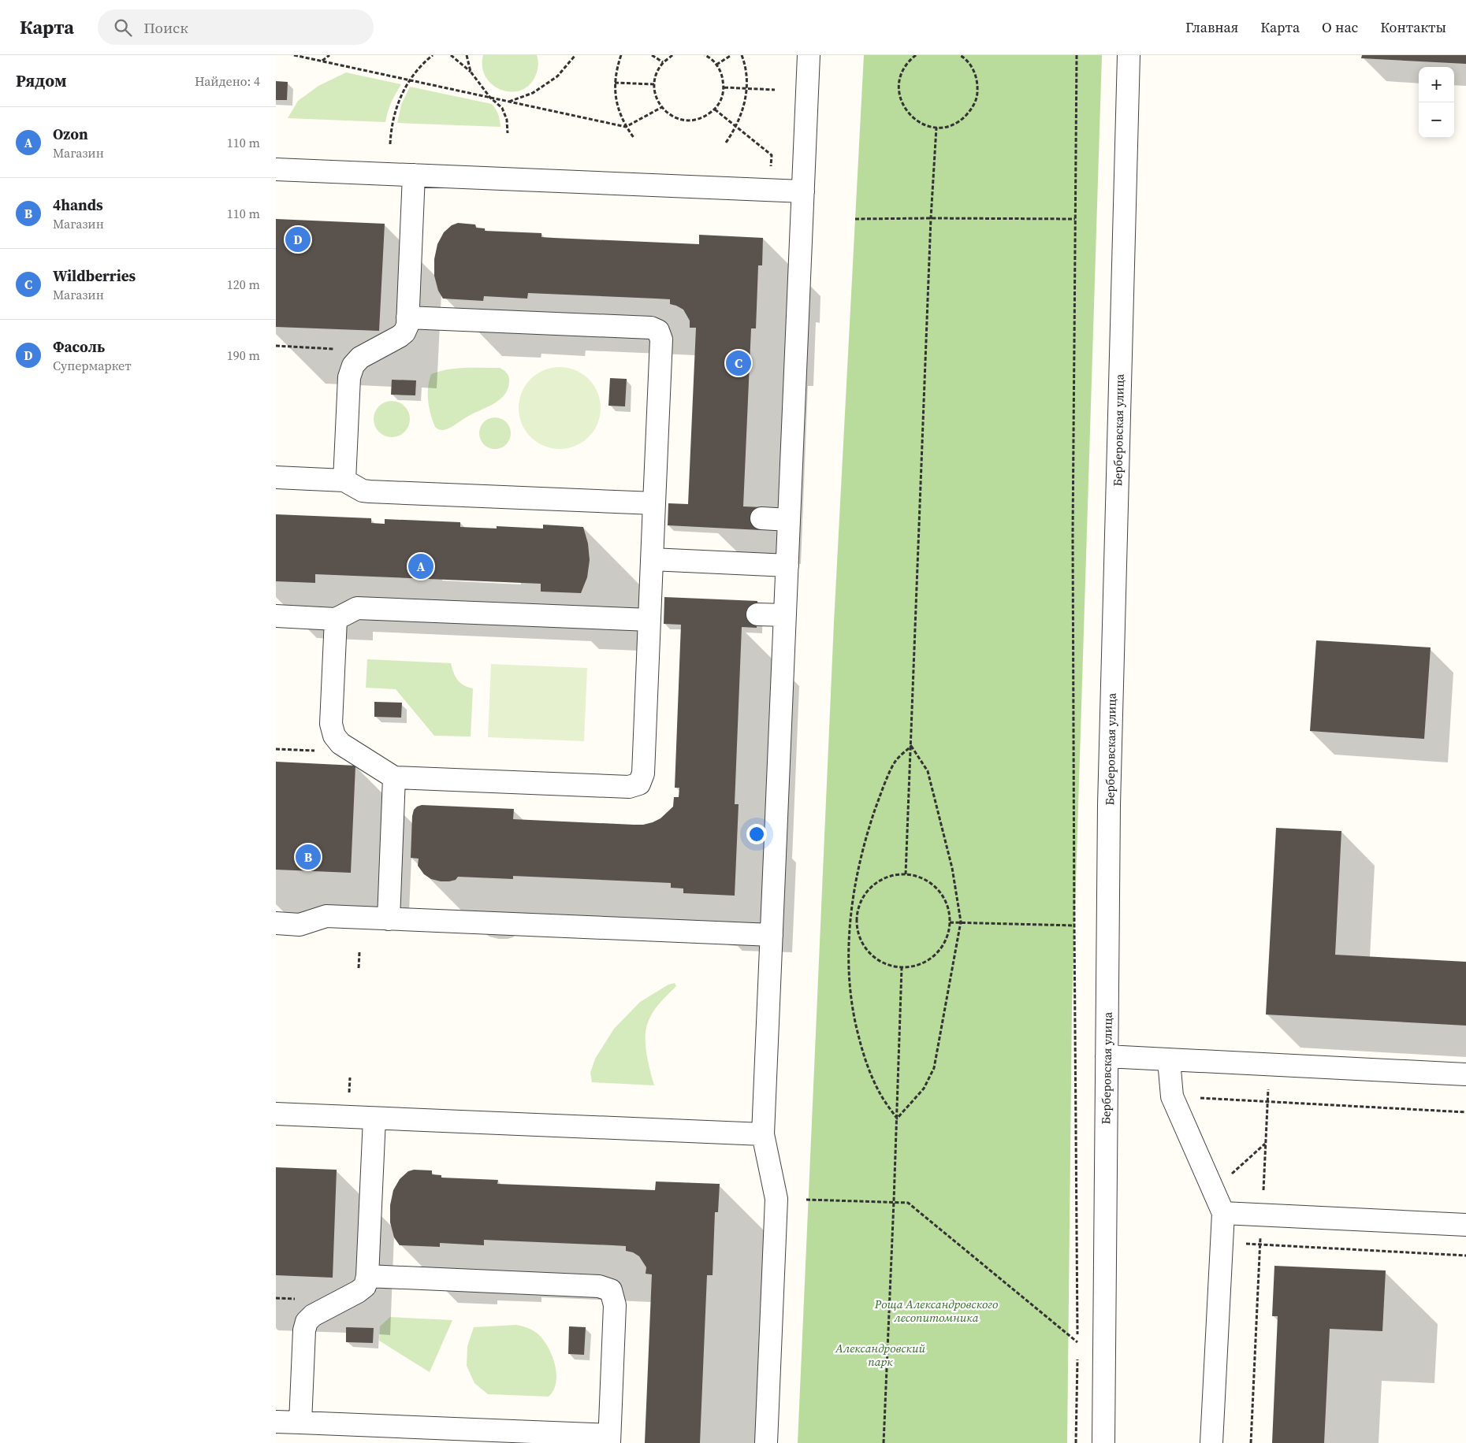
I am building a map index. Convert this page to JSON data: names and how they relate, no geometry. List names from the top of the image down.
{
  "streets": {
    "street": ["Берберовская улица"]
  },
  "parks": ["Роща Александровского лесопитомника", "Александровский парк"],
  "page": {
    "header": "Карта",
    "search": "Поиск",
    "nav": [
      "Главная",
      "Карта",
      "О нас",
      "Контакты"
    ],
    "heading": ["Рядом", "Найдено: 4"],
    "map_buttons": ["+", "−"],
    "list": [
      {
        "mark": "A",
        "name": "Ozon",
        "note": "Магазин",
        "value": "110 m"
      },
      {
        "mark": "B",
        "name": "4hands",
        "note": "Магазин",
        "value": "110 m"
      },
      {
        "mark": "C",
        "name": "Wildberries",
        "note": "Магазин",
        "value": "120 m"
      },
      {
        "mark": "D",
        "name": "Фасоль",
        "note": "Супермаркет",
        "value": "190 m"
      }
    ],
    "pins": [
      "D",
      "C",
      "A",
      "B"
    ]
  }
}
